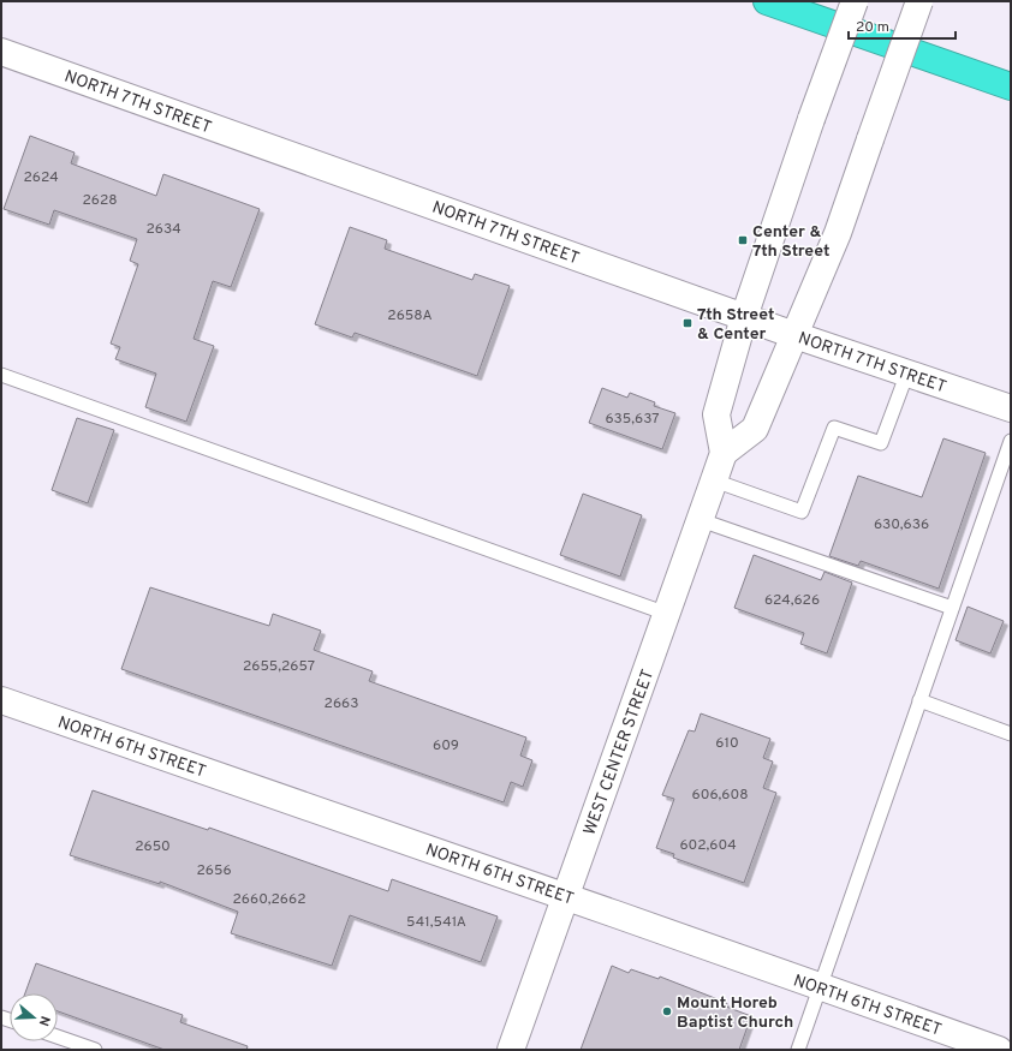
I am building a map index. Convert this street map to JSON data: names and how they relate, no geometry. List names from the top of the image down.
{
  "streets": {
    "street": ["NORTH 7TH STREET", "NORTH 6TH STREET", "WEST CENTER STREET"]
  },
  "crossings": [
    ["NORTH 7TH STREET", "WEST CENTER STREET"],
    ["NORTH 6TH STREET", "WEST CENTER STREET"]
  ],
  "places": {
    "transit": ["Center & 7th Street", "7th Street & Center"],
    "other": ["Mount Horeb Baptist Church"]
  },
  "house_numbers": [
    "2624",
    "2628",
    "2634",
    "2658A",
    "635,637",
    "630,636",
    "624,626",
    "2655,2657",
    "2663",
    "610",
    "609",
    "606,608",
    "602,604",
    "2650",
    "2656",
    "2660,2662",
    "541,541A"
  ],
  "scale_bar": "20 m",
  "north": "right"
}
